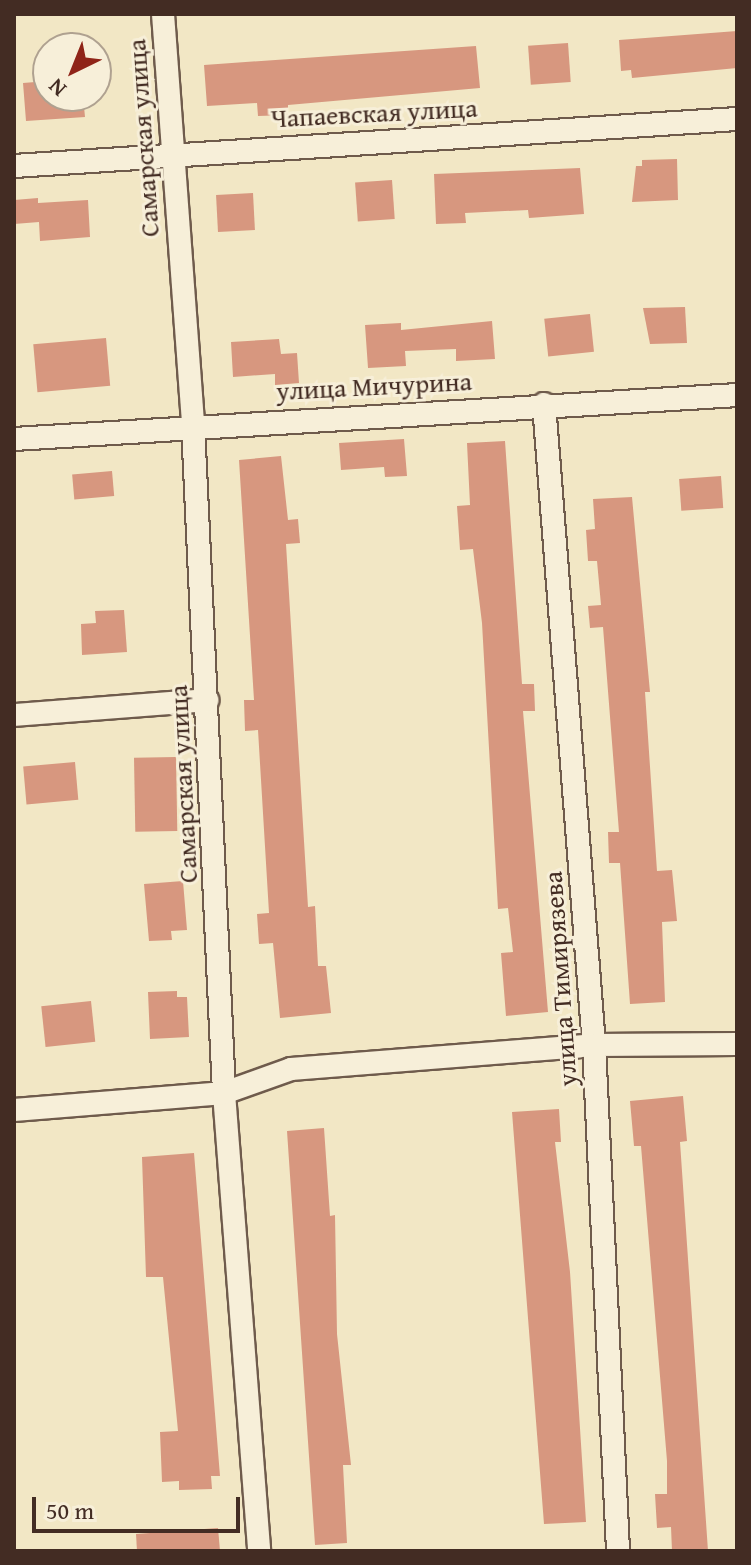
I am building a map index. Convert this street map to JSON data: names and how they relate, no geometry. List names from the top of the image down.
{
  "streets": {
    "street": [
      "Чапаевская улица",
      "Самарская улица",
      "улица Мичурина",
      "улица Тимирязева"
    ]
  },
  "crossings": [
    ["Чапаевская улица", "Самарская улица"],
    ["Самарская улица", "улица Мичурина"],
    ["улица Мичурина", "улица Тимирязева"]
  ],
  "scale_bar": "50 m",
  "north": "bottom left"
}
